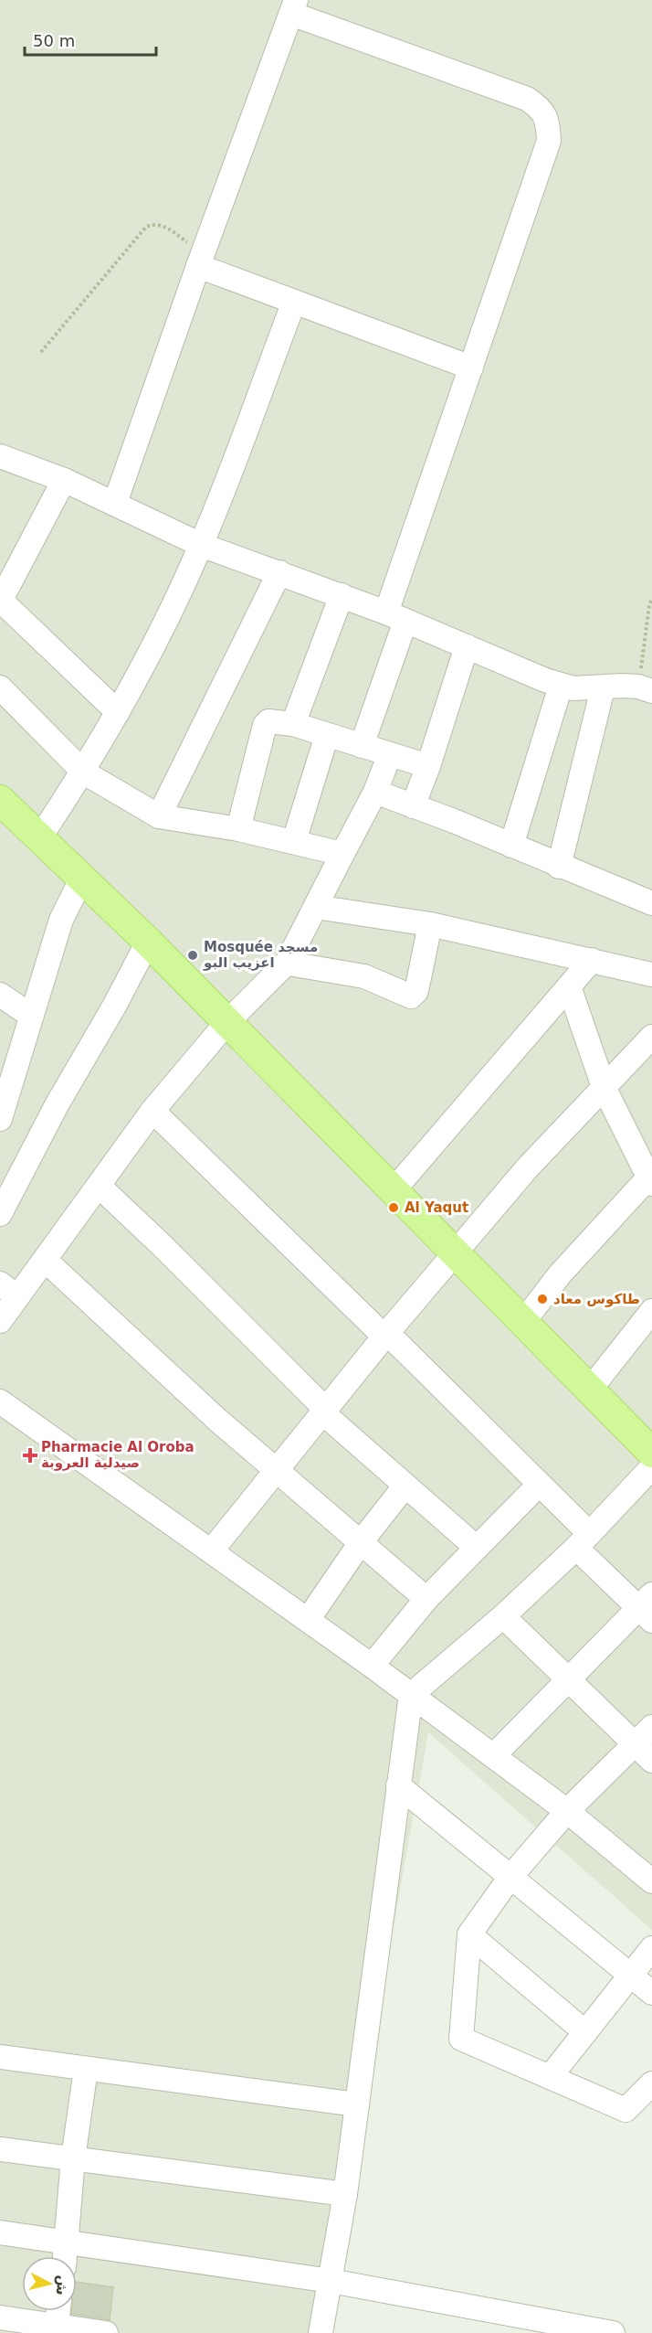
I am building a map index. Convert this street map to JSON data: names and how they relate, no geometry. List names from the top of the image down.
{
  "places": {
    "other": ["Mosquée مسجد اعزيب البو", "Al Yaqut", "طاكوس معاد"],
    "health": ["Pharmacie Al Oroba صيدلية العروبة"]
  },
  "scale_bar": "50 m",
  "north": "right"
}
